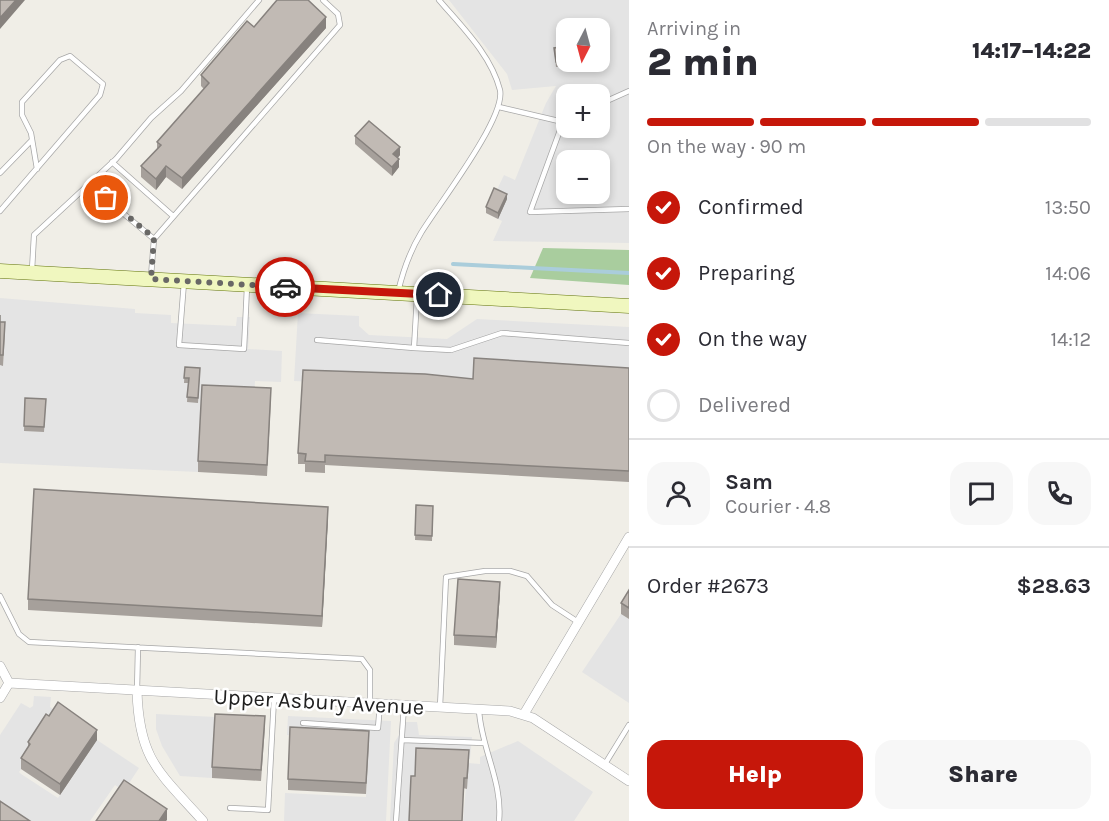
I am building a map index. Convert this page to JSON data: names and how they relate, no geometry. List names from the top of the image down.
{
  "streets": {
    "street": ["Upper Asbury Avenue"]
  },
  "north": "bottom",
  "page": {
    "heading": ["2 min", "Arriving in", "14:17–14:22"],
    "panel": [
      "Sam",
      "Courier · 4.8",
      "Order #2673",
      "$28.63"
    ],
    "map_buttons": ["+", "−"],
    "bar": "On the way · 90 m",
    "list": [
      ["Confirmed", "13:50"],
      ["Preparing", "14:06"],
      ["On the way", "14:12"],
      "Delivered"
    ],
    "buttons": ["Help", "Share"]
  }
}
